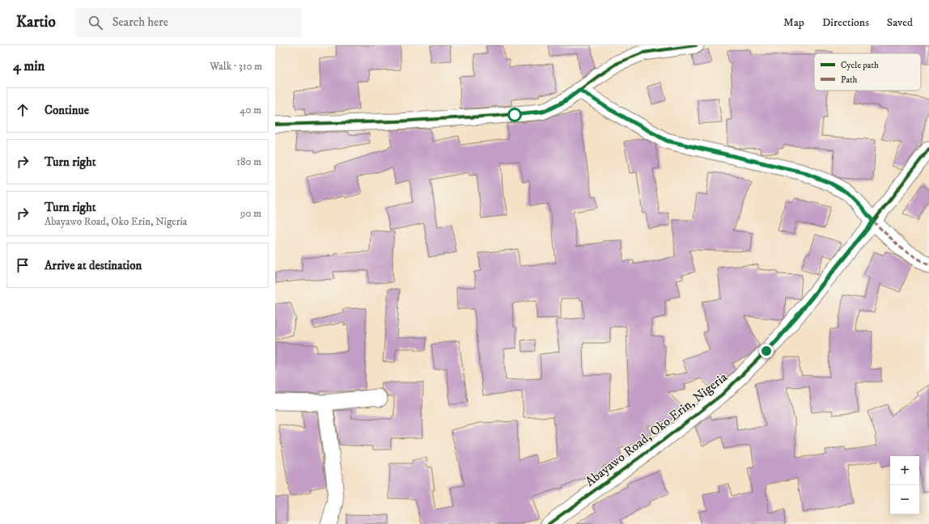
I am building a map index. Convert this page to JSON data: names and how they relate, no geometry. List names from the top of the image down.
{
  "streets": {
    "street": ["Abayawo Road, Oko Erin, Nigeria"]
  },
  "legend": ["Cycle path", "Path"],
  "page": {
    "header": "Kartio",
    "search": "Search here",
    "nav": ["Map", "Directions", "Saved"],
    "heading": ["4 min", "Walk · 310 m"],
    "list": [
      ["Continue", "40 m"],
      ["Turn right", "180 m"],
      ["Turn right", "Abayawo Road, Oko Erin, Nigeria", "90 m"],
      "Arrive at destination"
    ],
    "map_buttons": ["+", "−"]
  }
}
